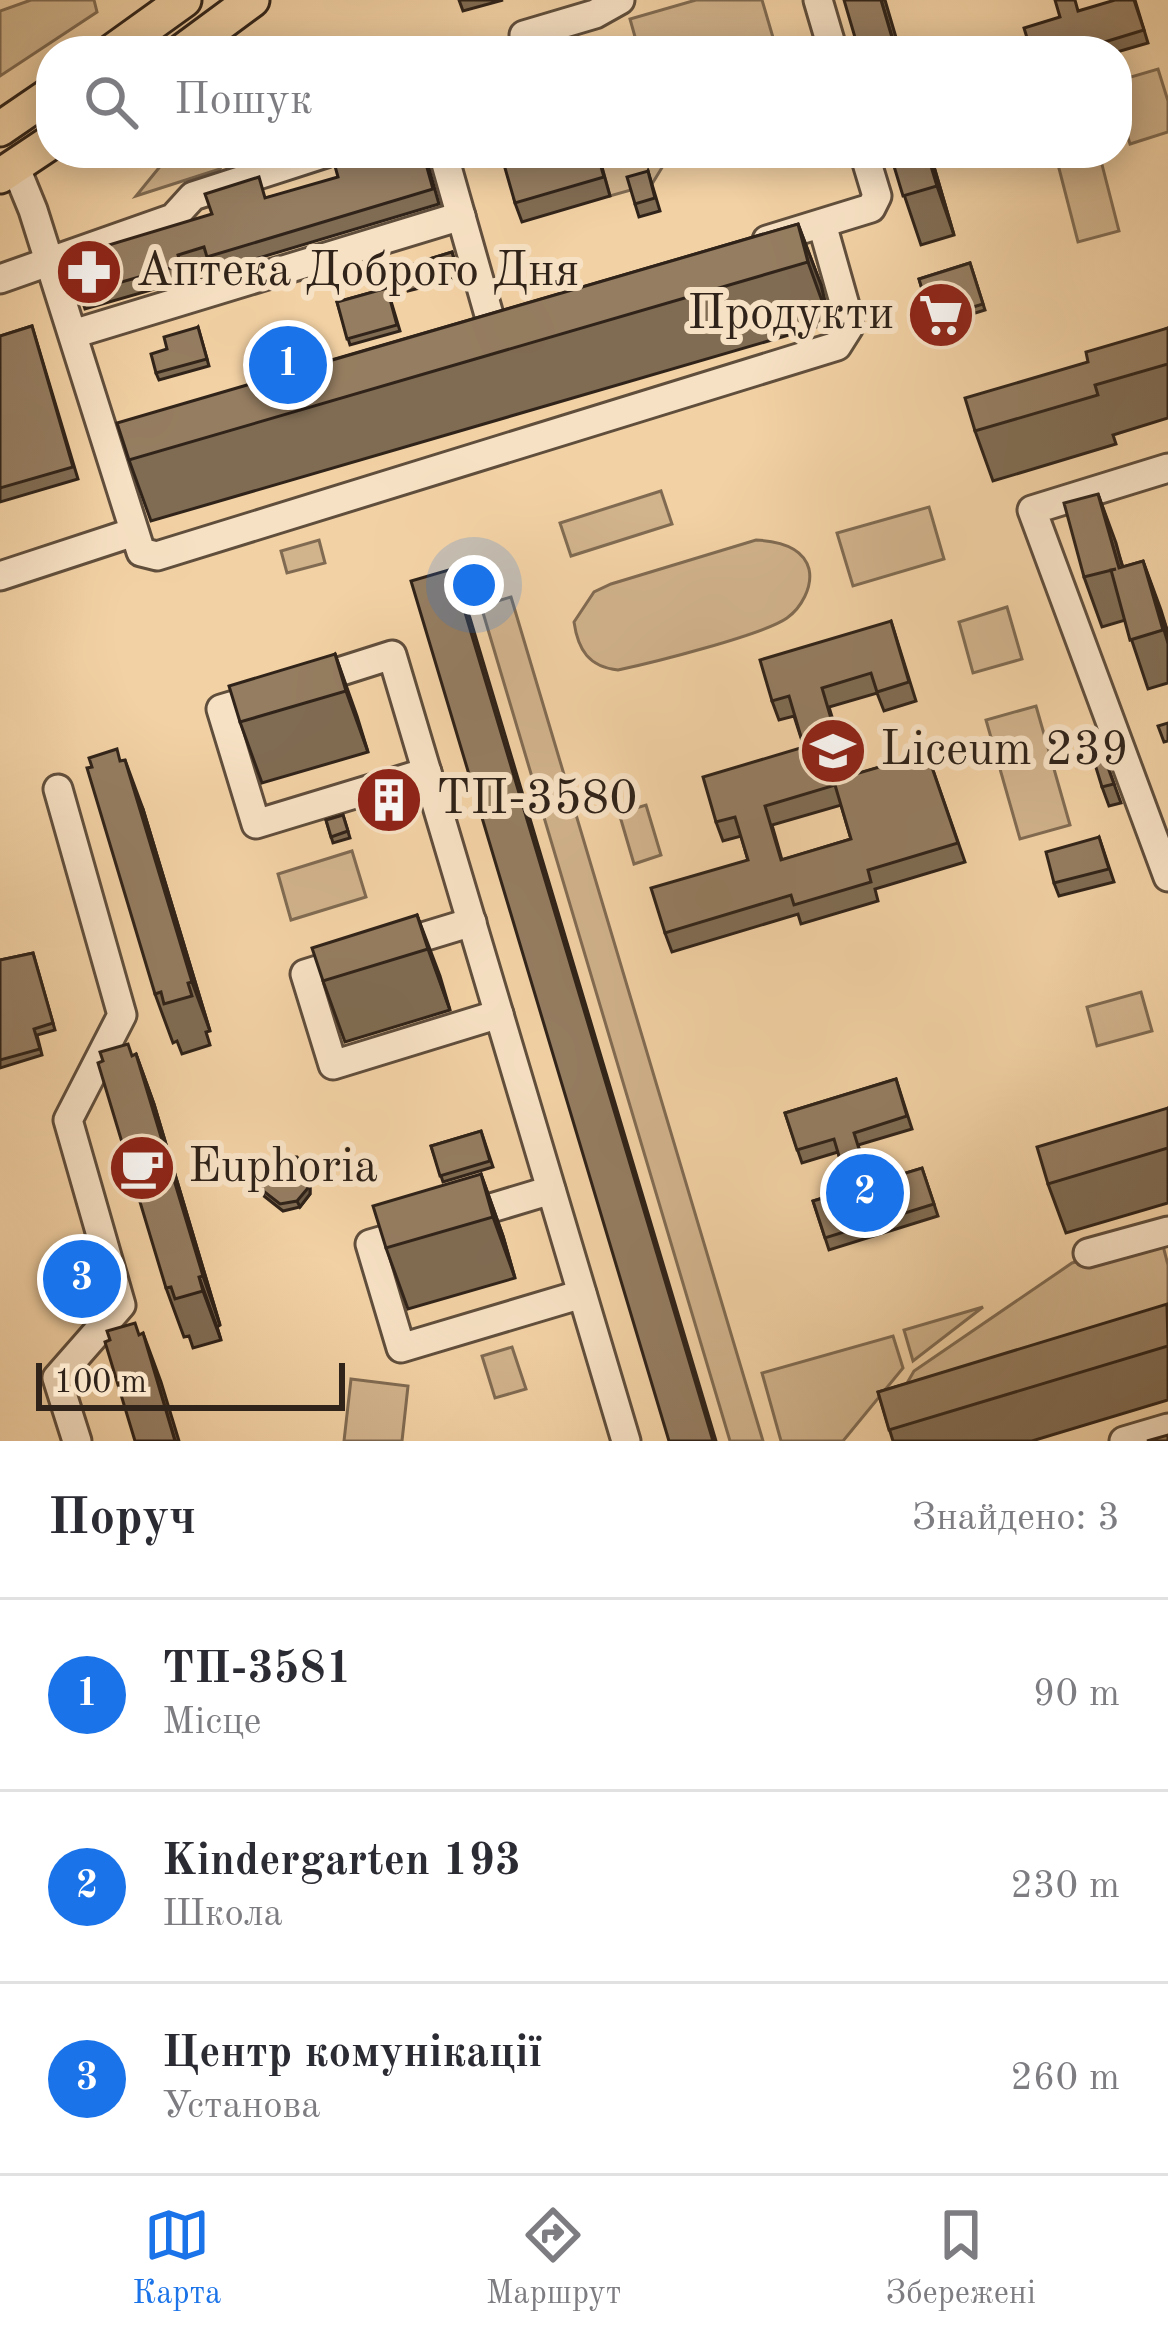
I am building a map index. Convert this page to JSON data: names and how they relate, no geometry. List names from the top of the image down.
{
  "places": {
    "pharmacy": ["Аптека Доброго Дня"],
    "supermarket": ["Продукти"],
    "school or university": ["Liceum 239"],
    "building": ["ТП-3580"],
    "cafe": ["Euphoria"]
  },
  "scale_bar": "100 m",
  "page": {
    "search": "Пошук",
    "pins": ["1", "2", "3"],
    "scale": "100 m",
    "heading": ["Поруч", "Знайдено: 3"],
    "list": [
      {
        "mark": "1",
        "name": "ТП-3581",
        "note": "Місце",
        "value": "90 m"
      },
      {
        "mark": "2",
        "name": "Kindergarten 193",
        "note": "Школа",
        "value": "230 m"
      },
      {
        "mark": "3",
        "name": "Центр комунікації",
        "note": "Установа",
        "value": "260 m"
      }
    ],
    "nav": ["Карта", "Маршрут", "Збережені"]
  }
}
